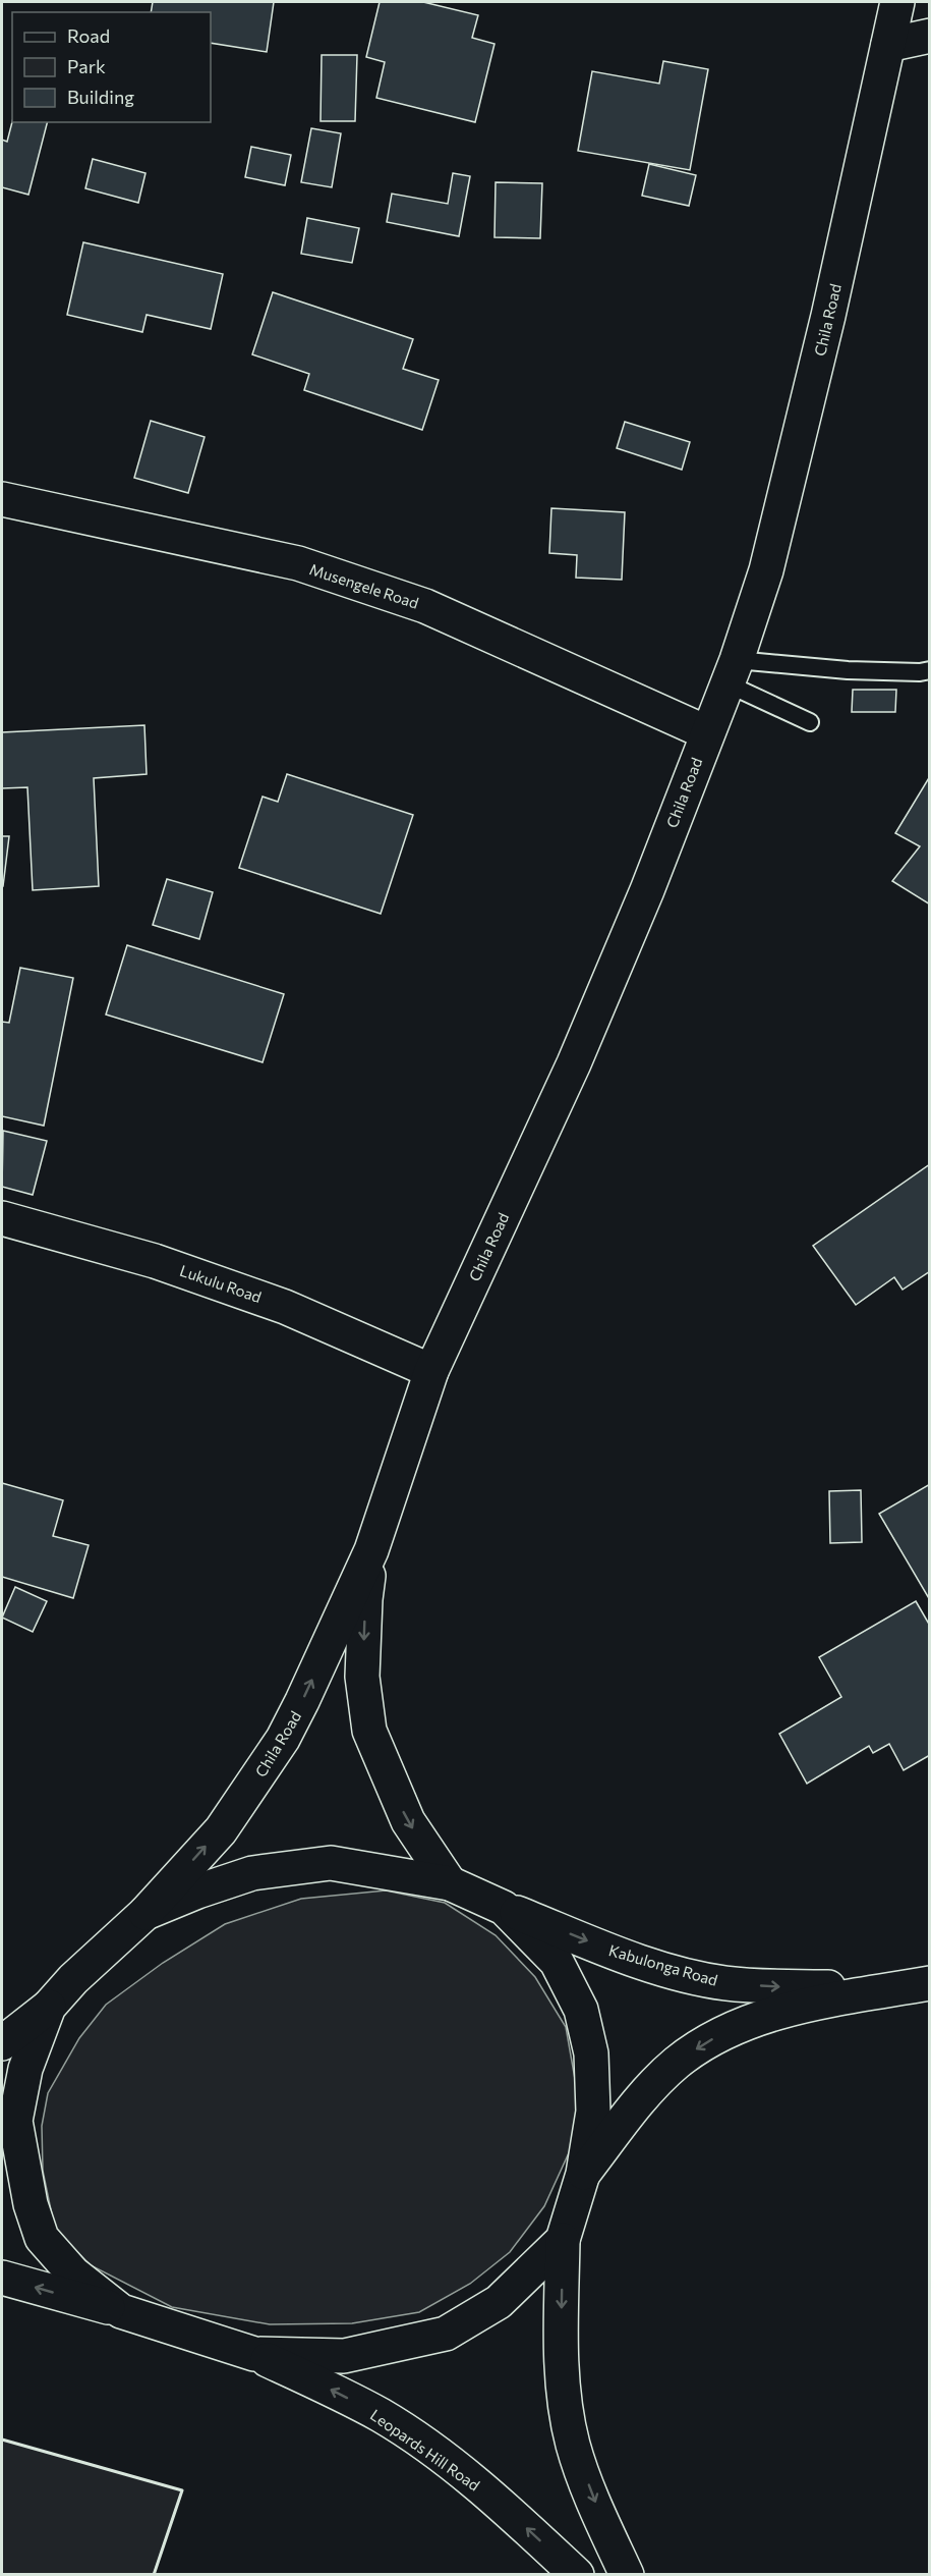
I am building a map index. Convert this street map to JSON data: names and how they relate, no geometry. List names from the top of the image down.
{
  "streets": {
    "street": [
      "Chila Road",
      "Musengele Road",
      "Lukulu Road",
      "Kabulonga Road",
      "Leopards Hill Road"
    ]
  },
  "crossings": [
    ["Chila Road", "Musengele Road"],
    ["Chila Road", "Lukulu Road"],
    ["Chila Road", "Kabulonga Road"]
  ],
  "one_way": ["Leopards Hill Road"],
  "legend": ["Road", "Park", "Building"]
}
